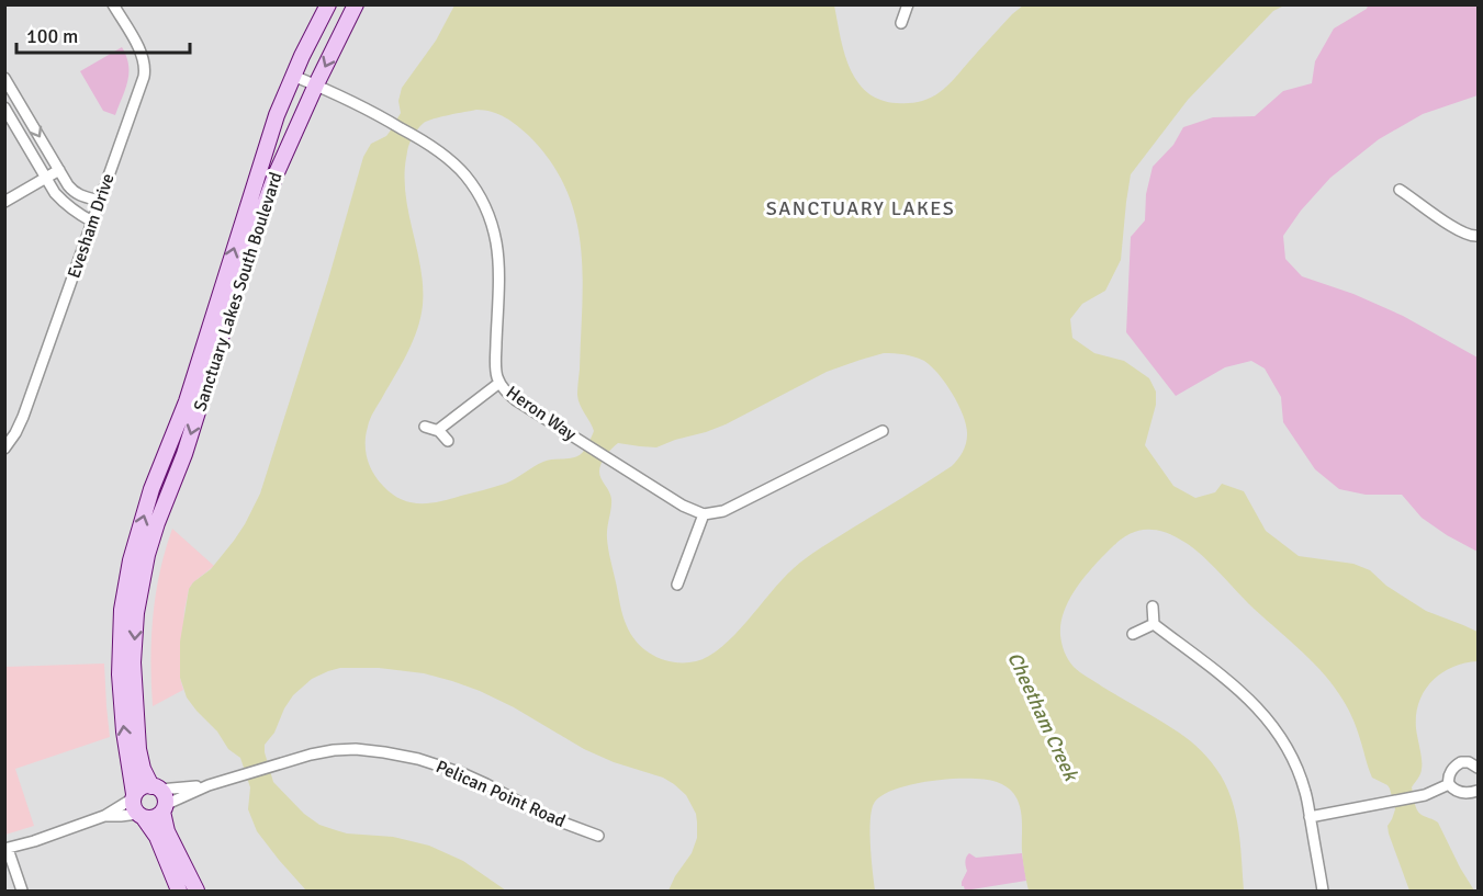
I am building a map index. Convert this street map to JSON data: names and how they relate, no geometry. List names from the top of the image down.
{
  "streets": {
    "street": [
      "Evesham Drive",
      "Sanctuary Lakes South Boulevard",
      "Heron Way",
      "Pelican Point Road"
    ]
  },
  "crossings": [
    ["Sanctuary Lakes South Boulevard", "Heron Way"],
    ["Sanctuary Lakes South Boulevard", "Pelican Point Road"]
  ],
  "districts": ["SANCTUARY LAKES"],
  "water": ["Cheetham Creek"],
  "scale_bar": "100 m"
}
